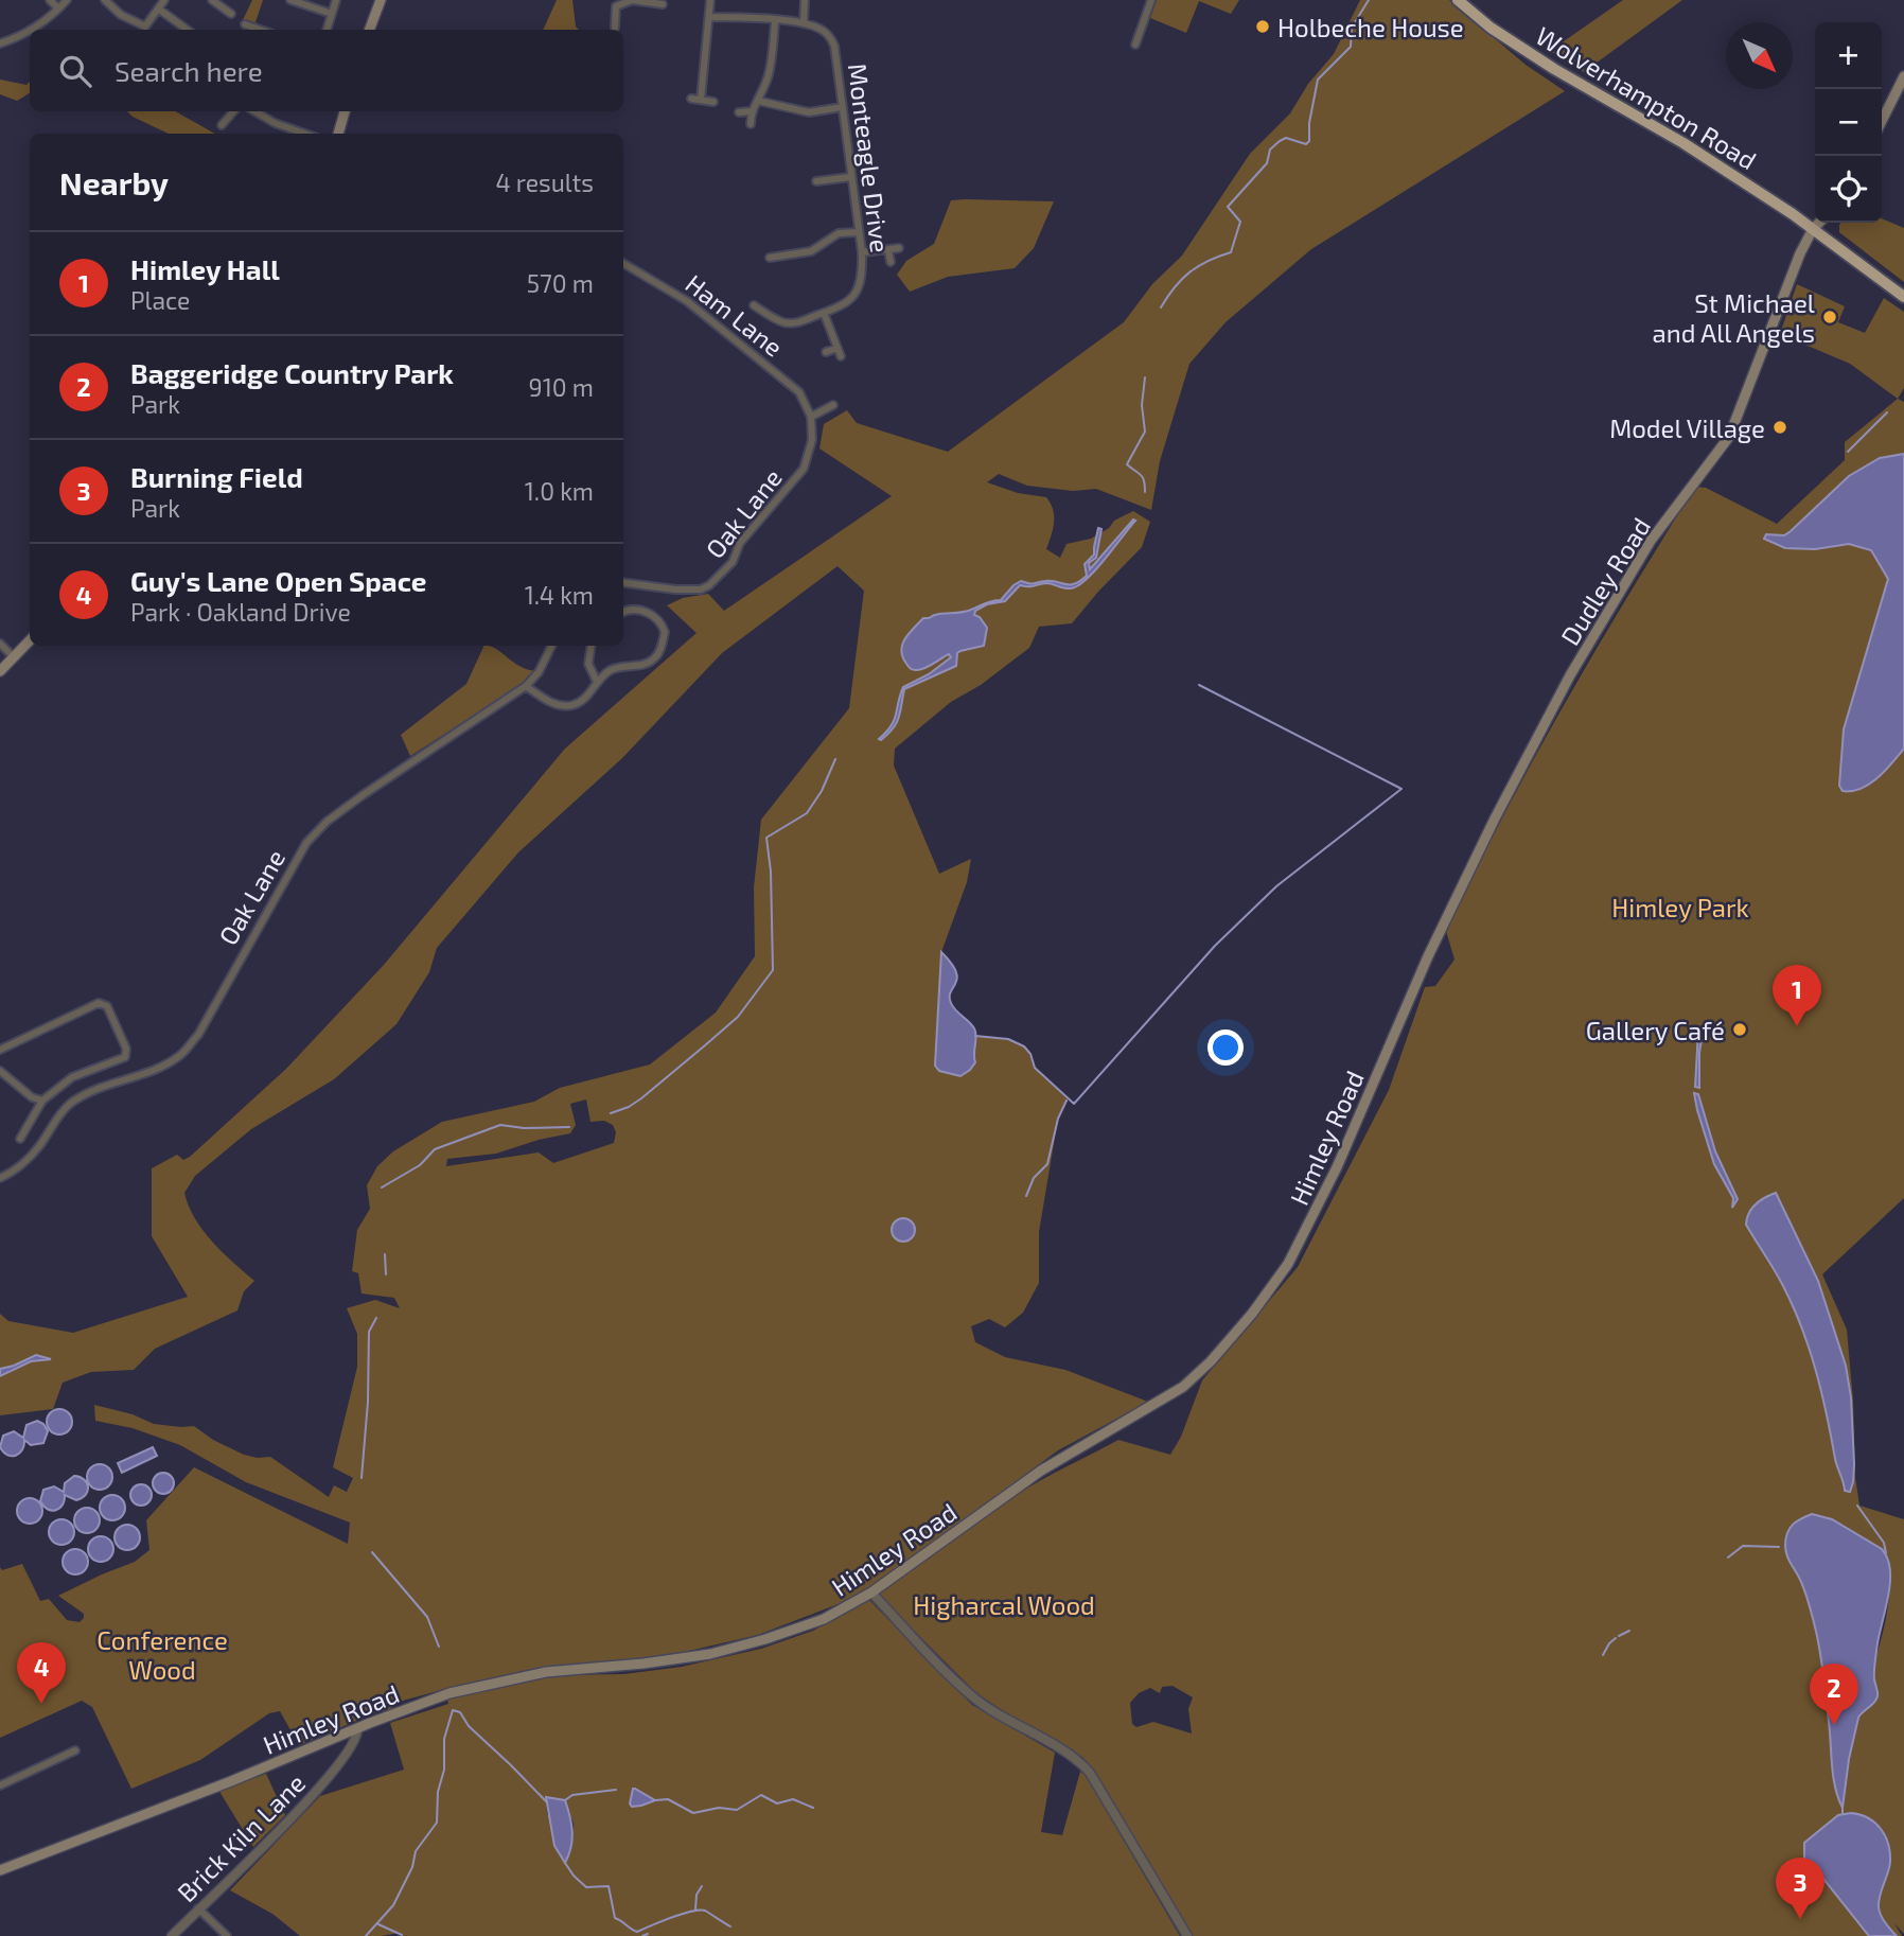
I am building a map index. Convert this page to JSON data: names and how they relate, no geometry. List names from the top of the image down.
{
  "streets": {
    "highway": ["Wolverhampton Road"],
    "main road": ["Dudley Road", "Himley Road"],
    "street": [
      "Monteagle Drive",
      "Ham Lane",
      "Oak Lane",
      "Brick Kiln Lane"
    ]
  },
  "crossings": [
    ["Wolverhampton Road", "Dudley Road"],
    ["Ham Lane", "Oak Lane"],
    ["Dudley Road", "Himley Road"],
    ["Himley Road", "Brick Kiln Lane"]
  ],
  "parks": ["Himley Park", "Higharcal Wood", "Conference Wood"],
  "places": [
    "Holbeche House",
    "St Michael and All Angels",
    "Model Village",
    "Gallery Café"
  ],
  "north": "bottom right",
  "page": {
    "map_buttons": ["+", "−"],
    "search": "Search here",
    "heading": ["Nearby", "4 results"],
    "list": [
      {
        "mark": "1",
        "name": "Himley Hall",
        "note": "Place",
        "value": "570 m"
      },
      {
        "mark": "2",
        "name": "Baggeridge Country Park",
        "note": "Park",
        "value": "910 m"
      },
      {
        "mark": "3",
        "name": "Burning Field",
        "note": "Park",
        "value": "1.0 km"
      },
      {
        "mark": "4",
        "name": "Guy's Lane Open Space",
        "note": "Park · Oakland Drive",
        "value": "1.4 km"
      }
    ],
    "pins": [
      "1",
      "4",
      "2",
      "3"
    ]
  }
}
